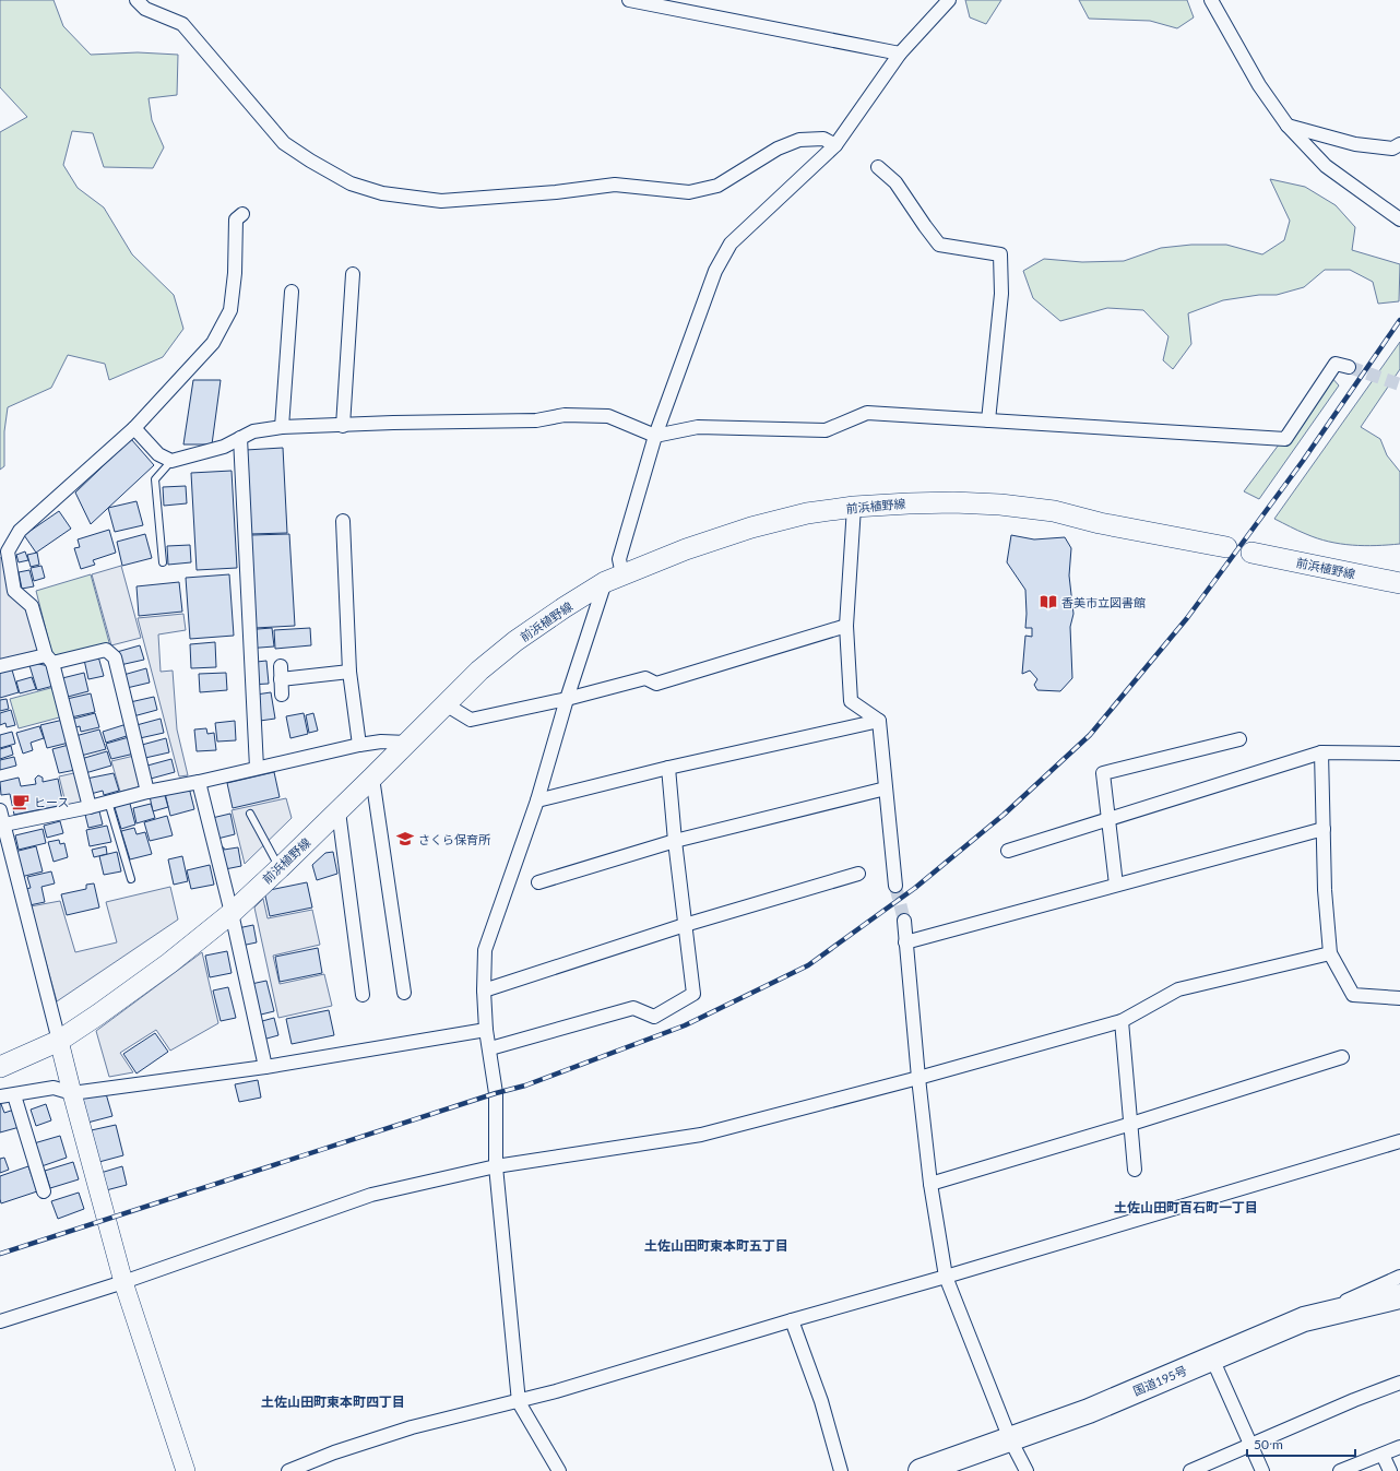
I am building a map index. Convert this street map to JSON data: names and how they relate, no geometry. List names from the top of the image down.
{
  "streets": {
    "highway": ["国道195号"],
    "main road": ["前浜植野線"]
  },
  "districts": ["土佐山田町百石町一丁目", "土佐山田町東本町五丁目", "土佐山田町東本町四丁目"],
  "places": {
    "library": ["香美市立図書館"],
    "cafe": ["ヒース"],
    "school or university": ["さくら保育所"]
  },
  "scale_bar": "50 m"
}
